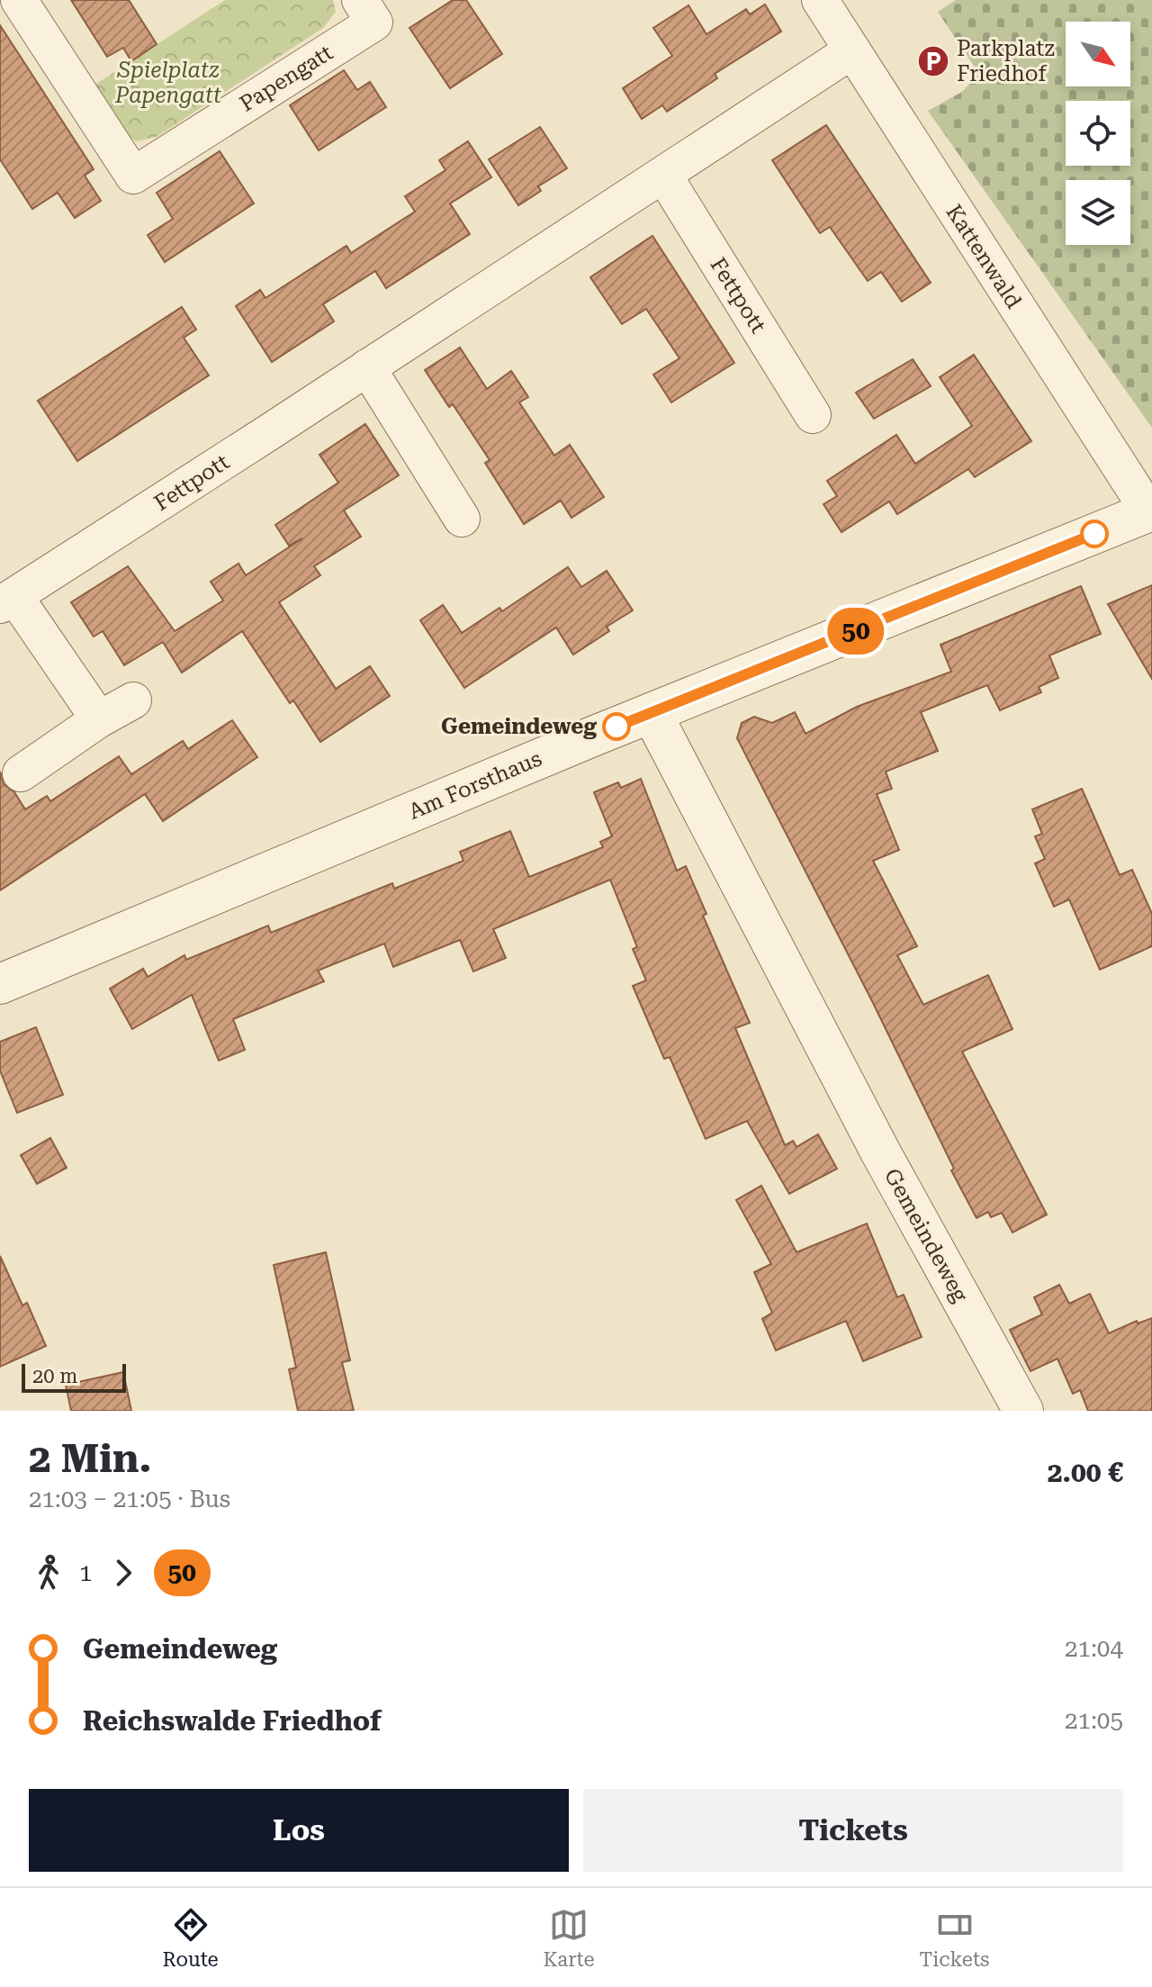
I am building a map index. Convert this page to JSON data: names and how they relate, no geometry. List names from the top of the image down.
{
  "streets": {
    "street": [
      "Papengatt",
      "Kattenwald",
      "Fettpott",
      "Am Forsthaus",
      "Gemeindeweg"
    ]
  },
  "crossings": [
    ["Kattenwald", "Fettpott"],
    ["Kattenwald", "Am Forsthaus"],
    ["Am Forsthaus", "Gemeindeweg"]
  ],
  "parks": ["Spielplatz Papengatt"],
  "places": {
    "parking": ["Parkplatz Friedhof"],
    "other": ["Gemeindeweg"]
  },
  "lines": ["bus line 50"],
  "scale_bar": "20 m",
  "north": "bottom right",
  "page": {
    "on_map": "50",
    "scale": "20 m",
    "heading": ["2 Min.", "21:03 – 21:05 · Bus", "2.00 €"],
    "legs": ["1", "50"],
    "list": [
      {
        "name": "Gemeindeweg",
        "value": "21:04"
      },
      {
        "name": "Reichswalde Friedhof",
        "value": "21:05"
      }
    ],
    "buttons": ["Los", "Tickets"],
    "tabs": ["Route", "Karte", "Tickets"]
  }
}
